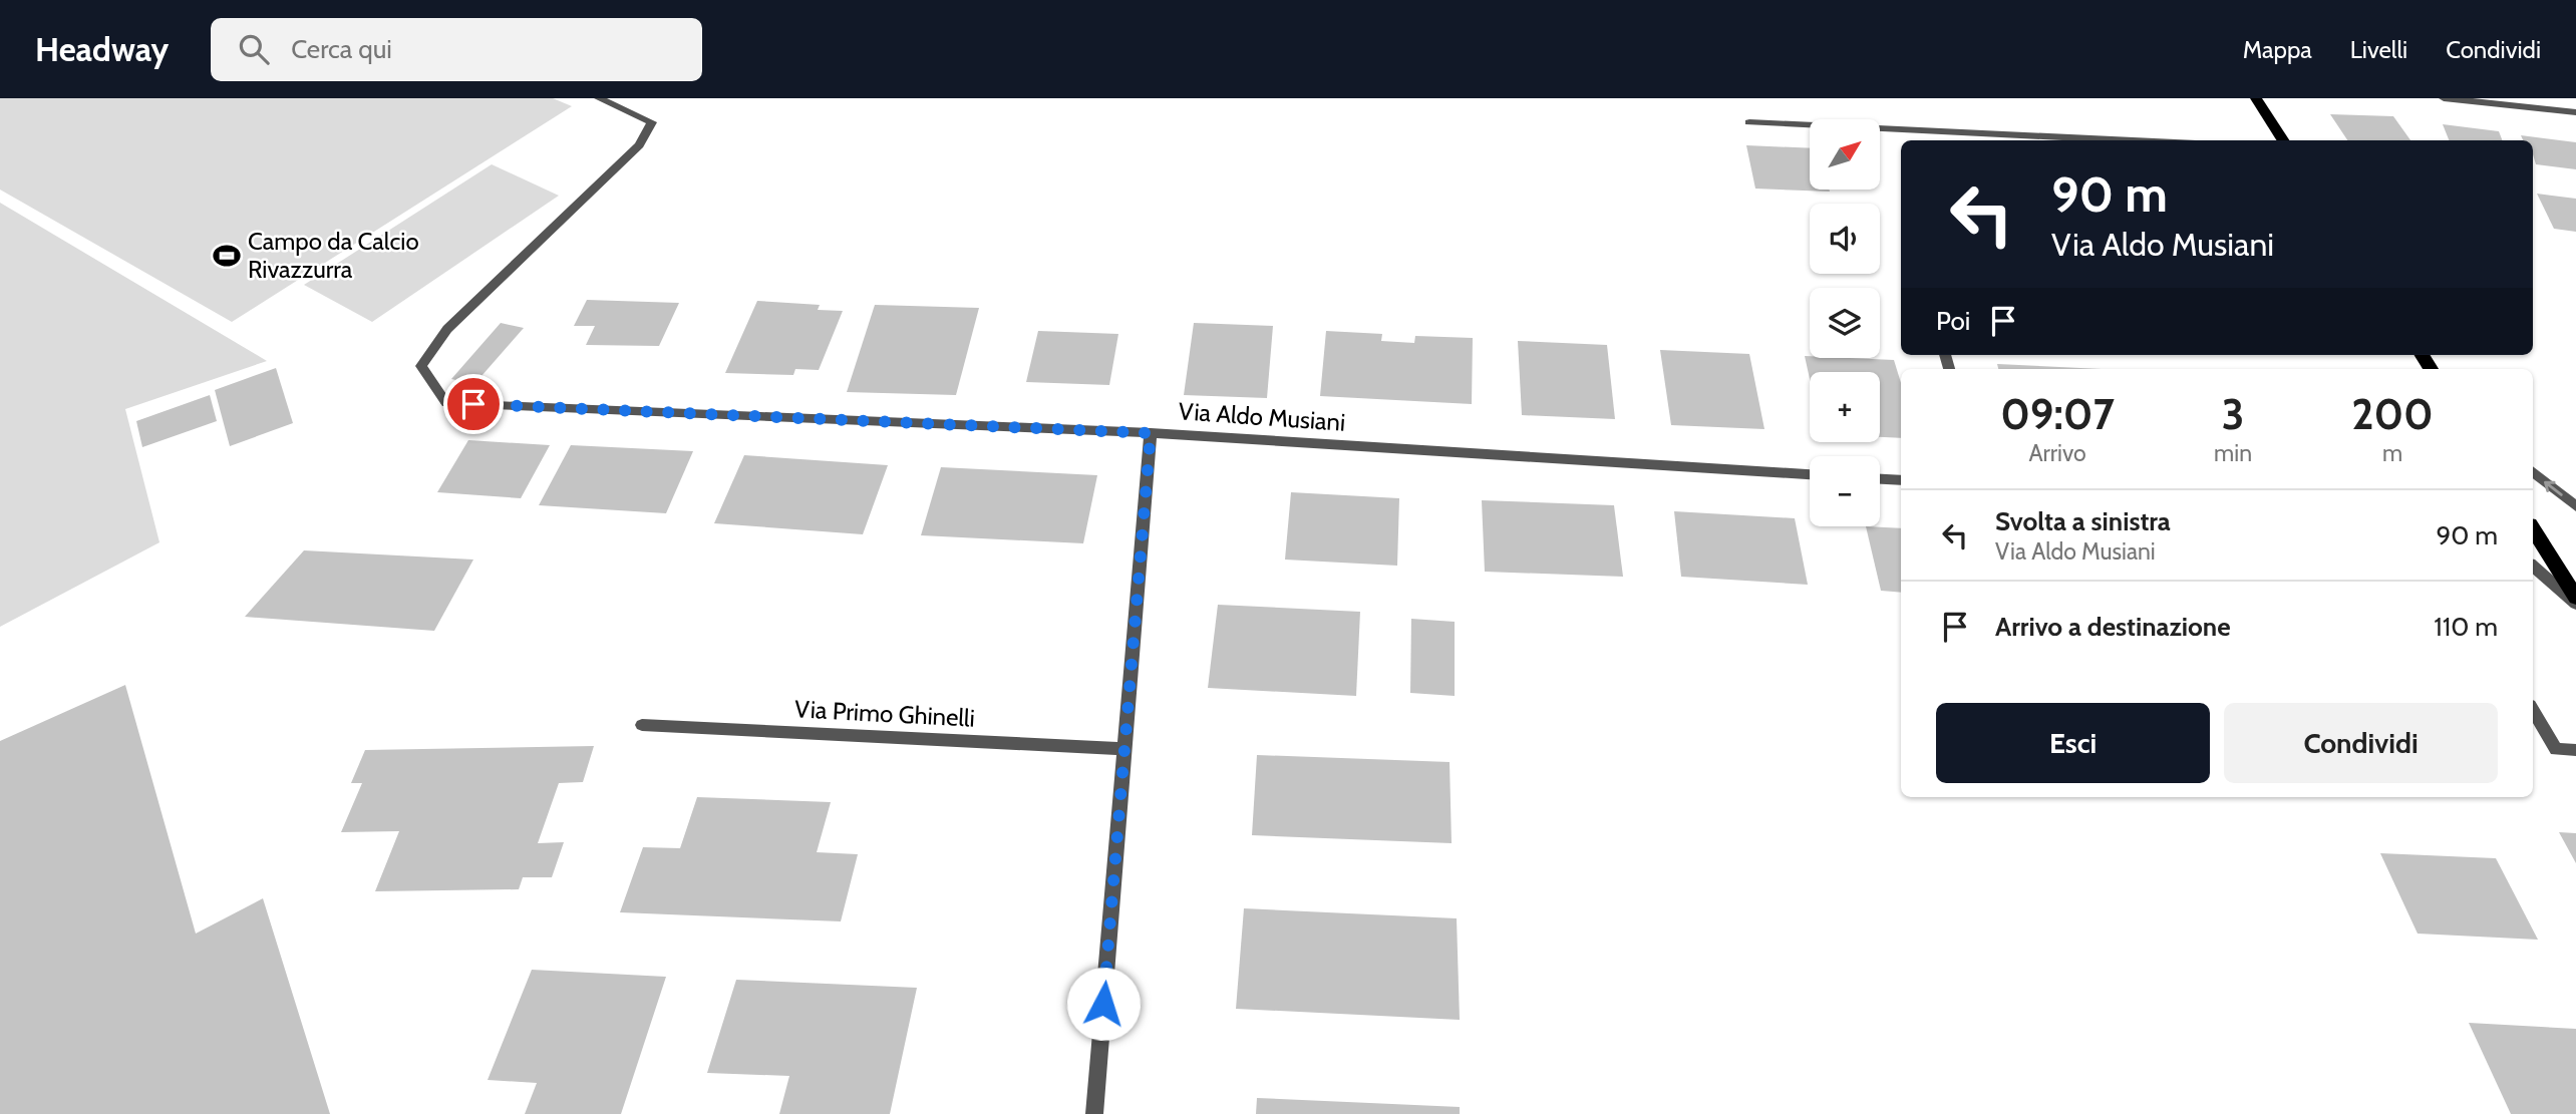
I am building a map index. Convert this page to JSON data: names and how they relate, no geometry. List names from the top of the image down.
{
  "streets": {
    "street": ["Via Aldo Musiani", "Via Primo Ghinelli"]
  },
  "places": {
    "sports": ["Campo da Calcio Rivazzurra"]
  },
  "north": "top right",
  "page": {
    "header": "Headway",
    "search": "Cerca qui",
    "nav": ["Mappa", "Livelli", "Condividi"],
    "map_buttons": ["+", "−"],
    "turn": ["90 m", "Via Aldo Musiani"],
    "then": "Poi",
    "eta": [
      "09:07",
      "Arrivo",
      "3",
      "min",
      "200",
      "m"
    ],
    "list": [
      {
        "name": "Svolta a sinistra",
        "note": "Via Aldo Musiani",
        "value": "90 m"
      },
      {
        "name": "Arrivo a destinazione",
        "value": "110 m"
      }
    ],
    "buttons": ["Esci", "Condividi"]
  }
}
